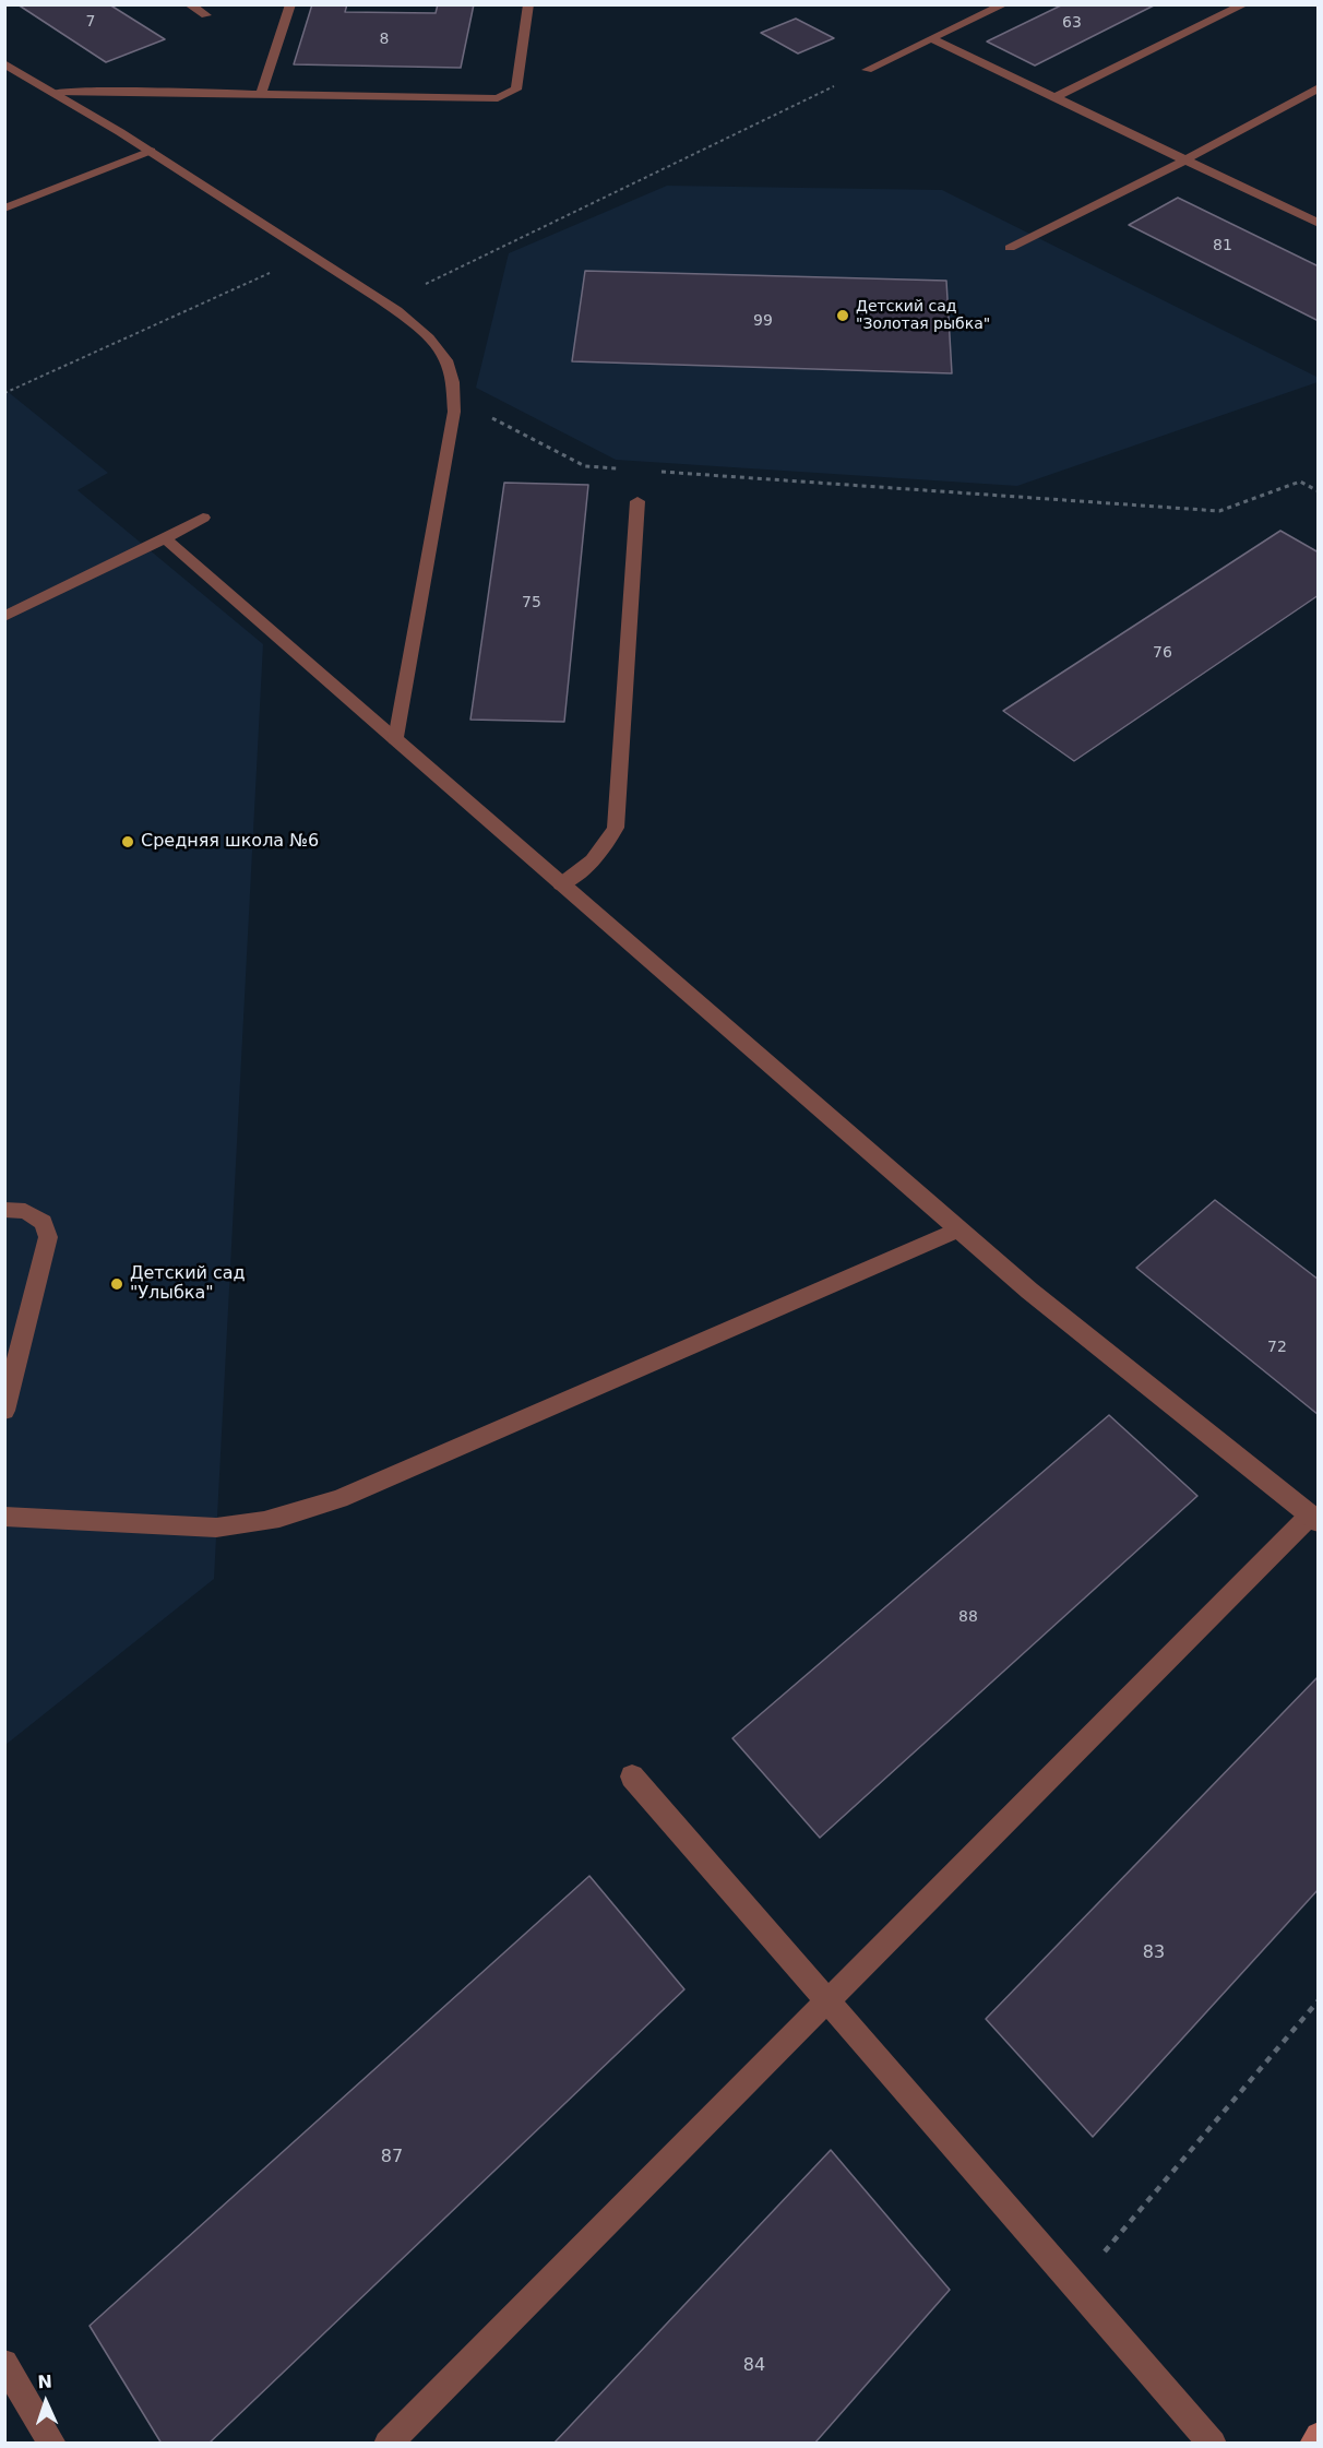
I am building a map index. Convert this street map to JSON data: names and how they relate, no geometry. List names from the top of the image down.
{
  "places": ["Детский сад \"Золотая рыбка\"", "Средняя школа №6", "Детский сад \"Улыбка\""],
  "house_numbers": [
    "7",
    "63",
    "8",
    "81",
    "99",
    "75",
    "76",
    "72",
    "88",
    "83",
    "87",
    "84"
  ],
  "north": "top"
}
